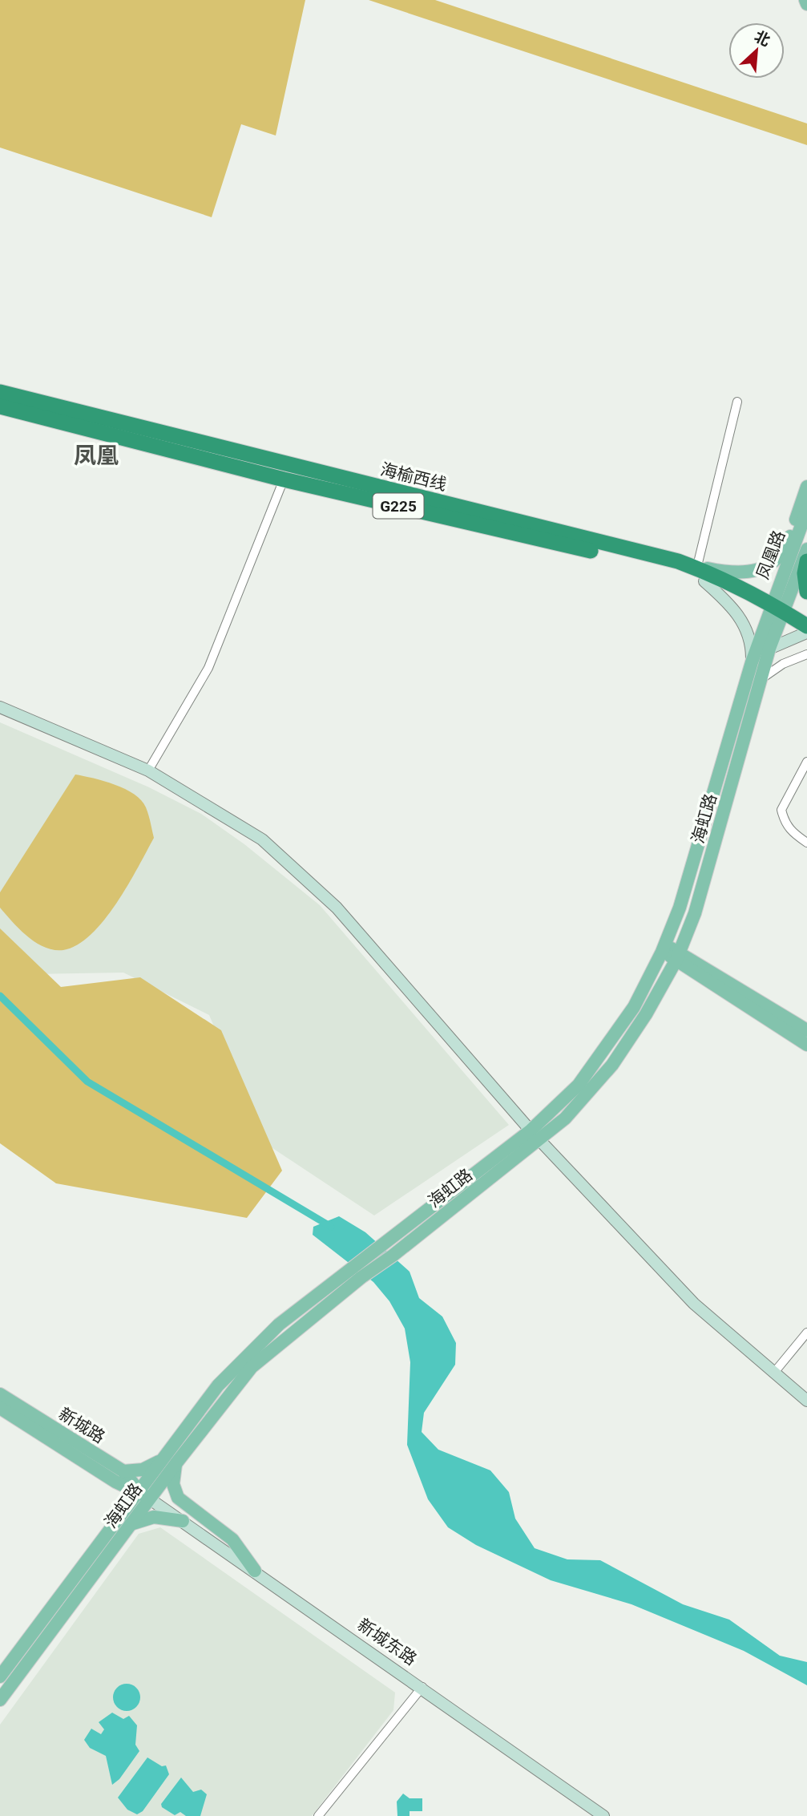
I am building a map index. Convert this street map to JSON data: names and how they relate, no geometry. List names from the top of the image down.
{
  "streets": {
    "highway": ["海榆西线", "G225"],
    "main road": ["凤凰路", "海虹路", "新城路"],
    "street": ["新城东路"]
  },
  "crossings": [
    ["海榆西线", "凤凰路"],
    ["海榆西线", "海虹路"],
    ["凤凰路", "海虹路"],
    ["海虹路", "新城路"],
    ["海虹路", "新城东路"],
    ["新城路", "新城东路"]
  ],
  "districts": ["凤凰"],
  "north": "top right"
}
